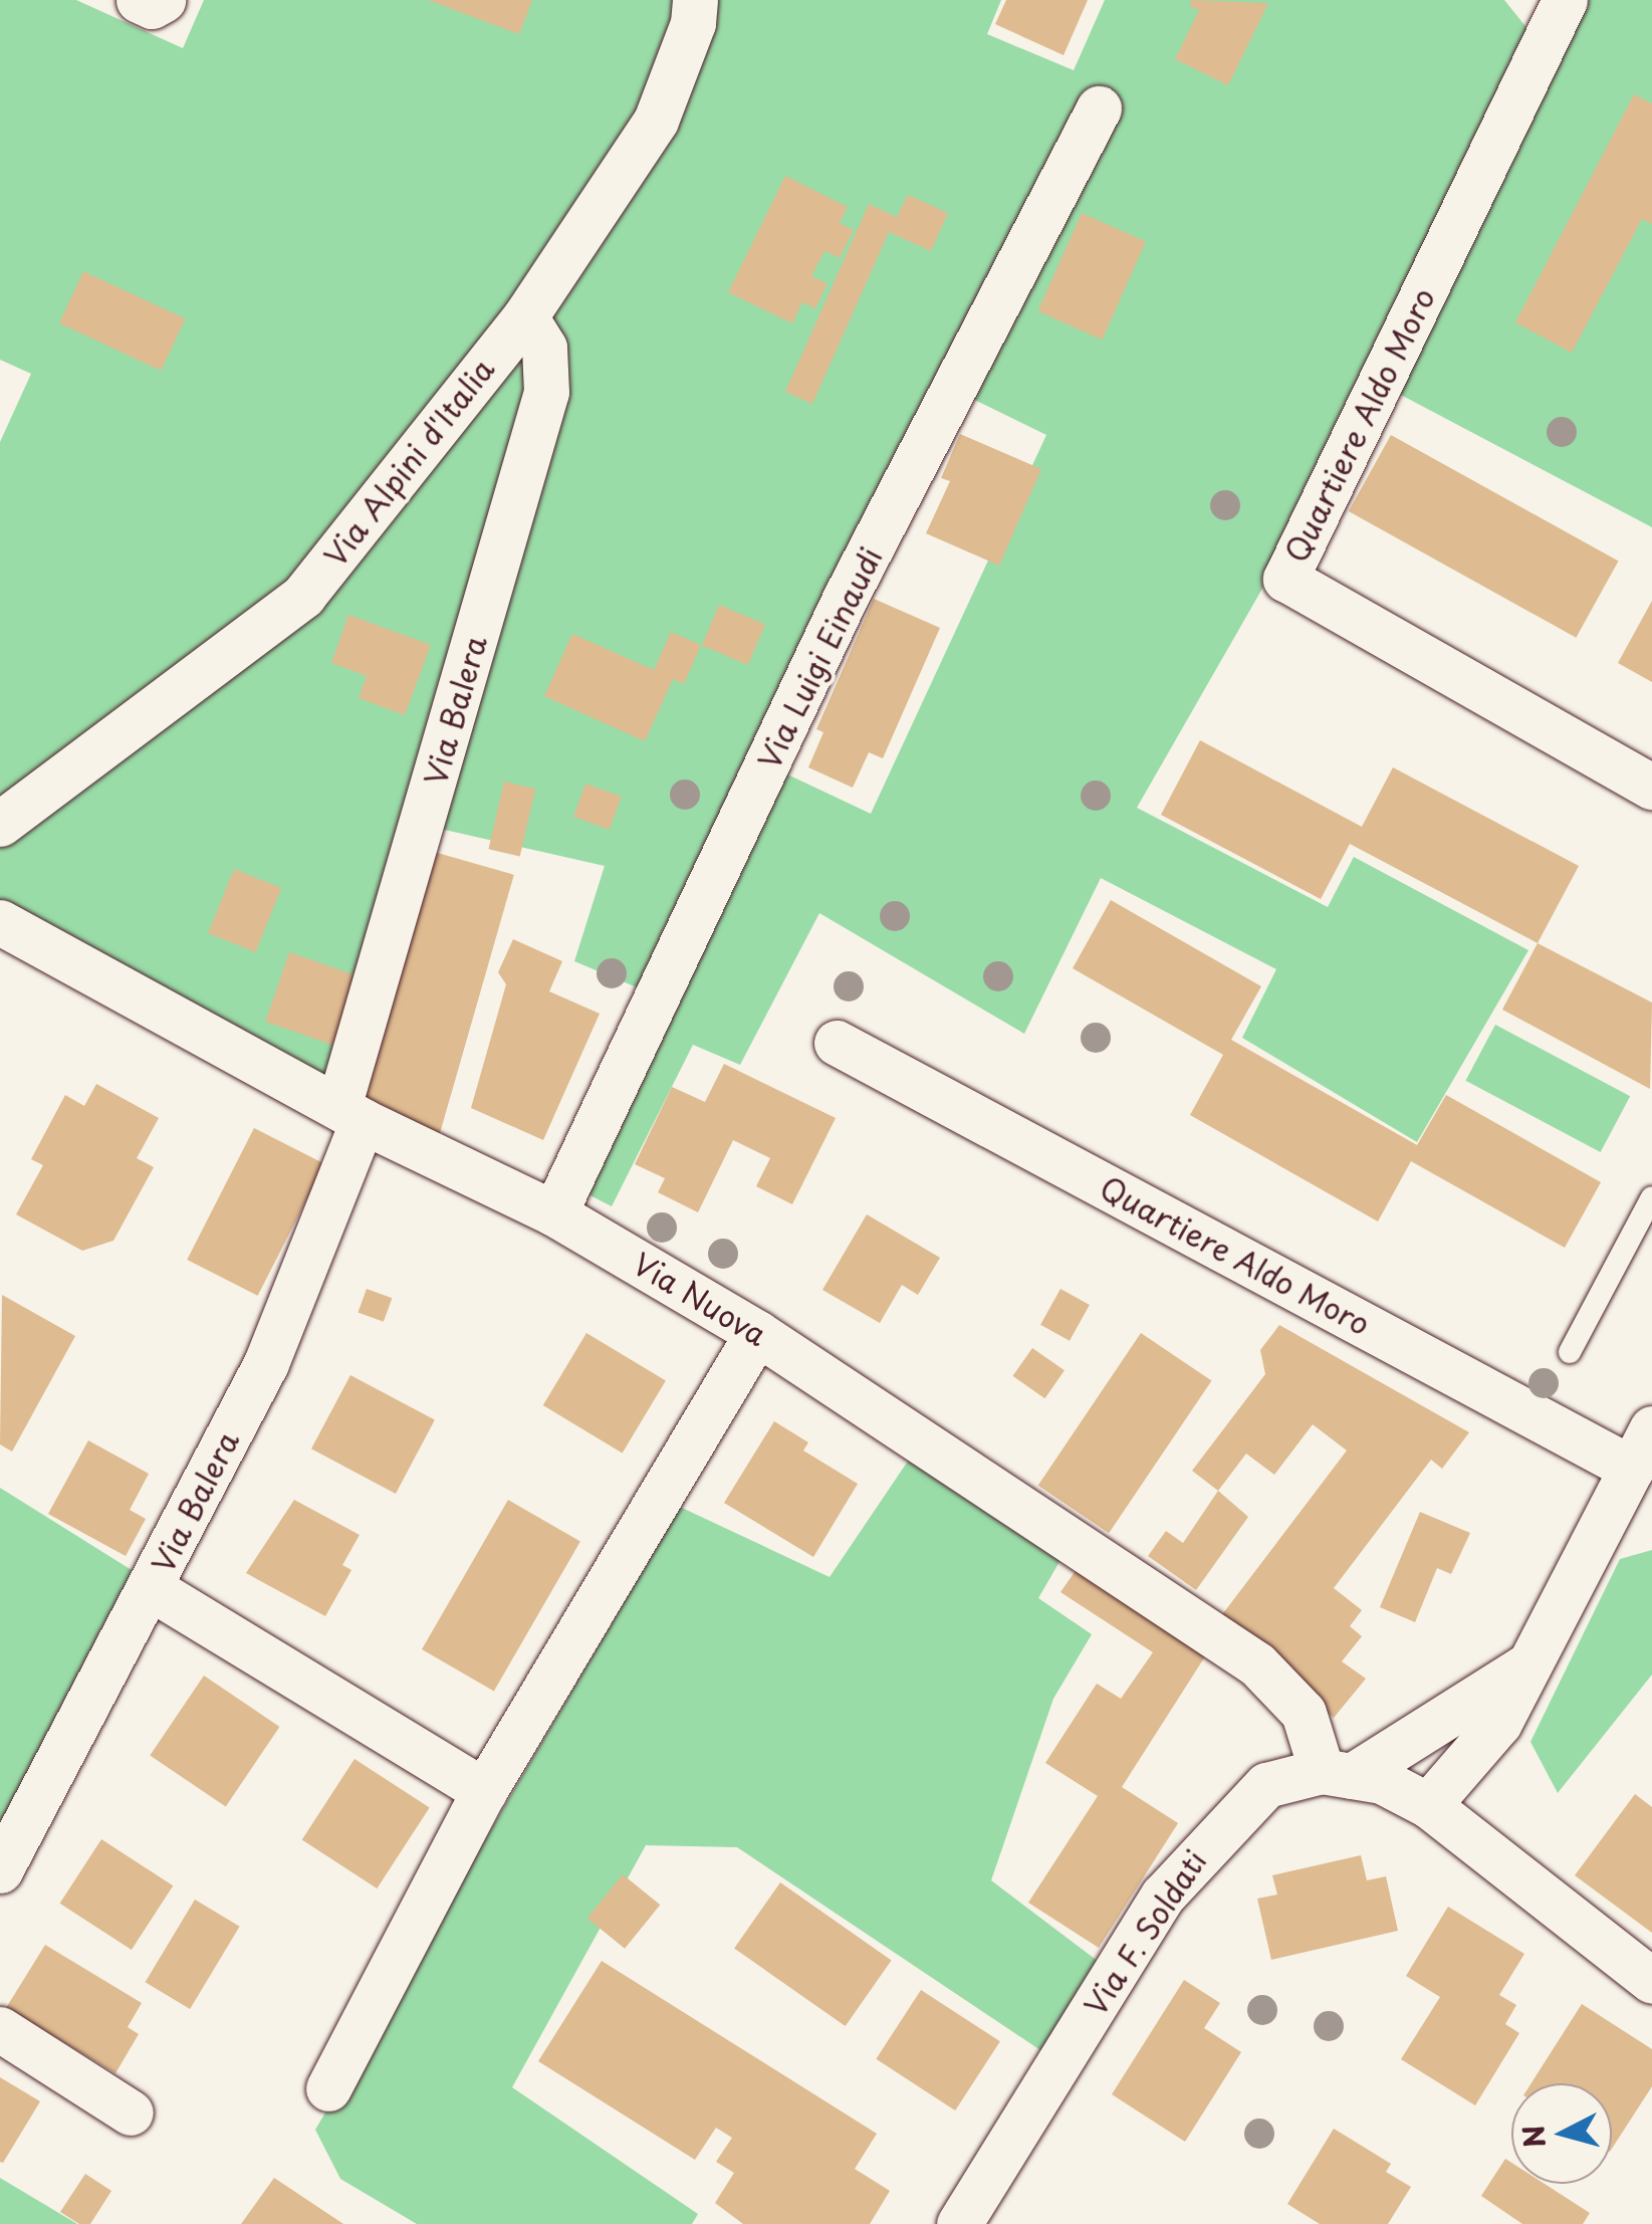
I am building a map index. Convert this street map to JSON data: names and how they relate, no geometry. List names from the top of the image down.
{
  "streets": {
    "street": [
      "Quartiere Aldo Moro",
      "Via Alpini d'Italia",
      "Via Luigi Einaudi",
      "Via Balera",
      "Via Nuova",
      "Via F. Soldati"
    ]
  },
  "crossings": [
    ["Via Alpini d'Italia", "Via Balera"],
    ["Via Luigi Einaudi", "Via Nuova"],
    ["Via Balera", "Via Nuova"],
    ["Via Nuova", "Via F. Soldati"]
  ],
  "north": "left"
}
